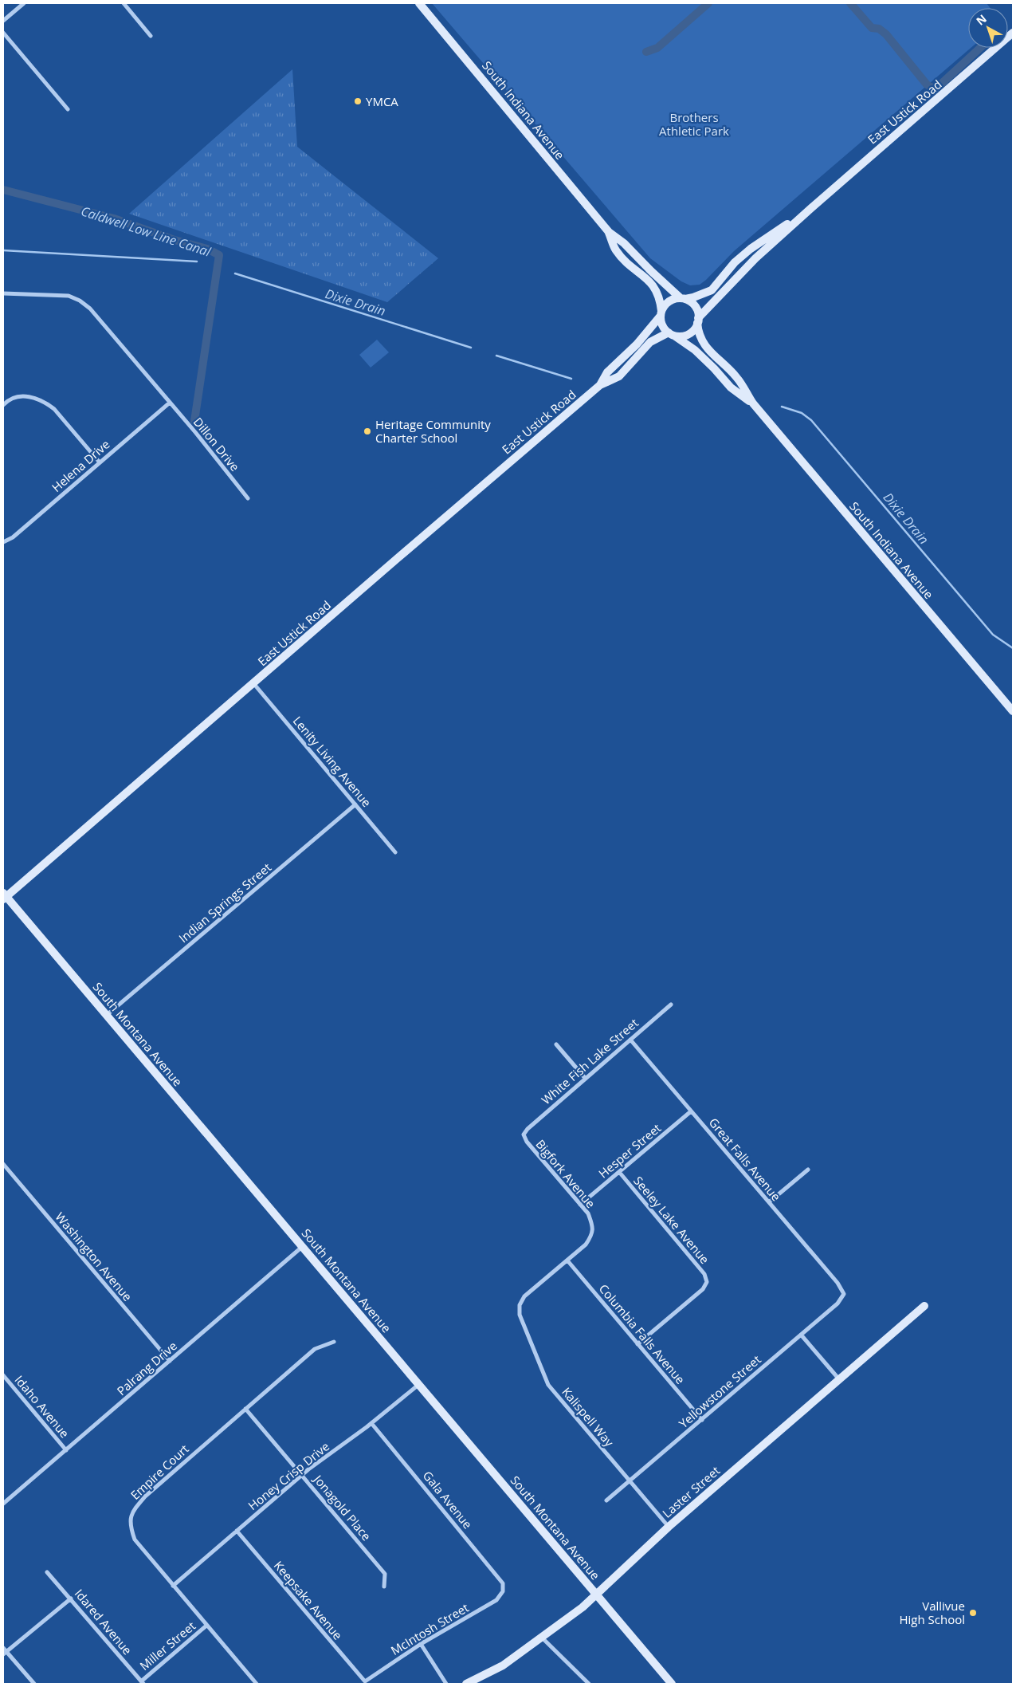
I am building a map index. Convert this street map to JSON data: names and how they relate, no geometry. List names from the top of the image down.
{
  "streets": {
    "main road": [
      "South Indiana Avenue",
      "East Ustick Road",
      "South Montana Avenue",
      "Laster Street"
    ],
    "street": [
      "Dillon Drive",
      "Helena Drive",
      "Lenity Living Avenue",
      "Indian Springs Street",
      "White Fish Lake Street",
      "Hesper Street",
      "Great Falls Avenue",
      "Bigfork Avenue",
      "Seeley Lake Avenue",
      "Washington Avenue",
      "Columbia Falls Avenue",
      "Palrang Drive",
      "Yellowstone Street",
      "Idaho Avenue",
      "Kalispell Way",
      "Empire Court",
      "Honey Crisp Drive",
      "Gala Avenue",
      "Jonagold Place",
      "Keepsake Avenue",
      "Idared Avenue",
      "McIntosh Street",
      "Miller Street"
    ]
  },
  "crossings": [
    ["South Indiana Avenue", "East Ustick Road"],
    ["East Ustick Road", "Lenity Living Avenue"],
    ["East Ustick Road", "South Montana Avenue"],
    ["Dillon Drive", "Helena Drive"],
    ["Lenity Living Avenue", "Indian Springs Street"],
    ["Indian Springs Street", "South Montana Avenue"],
    ["South Montana Avenue", "Palrang Drive"],
    ["South Montana Avenue", "Honey Crisp Drive"],
    ["South Montana Avenue", "Laster Street"],
    ["White Fish Lake Street", "Great Falls Avenue"],
    ["White Fish Lake Street", "Bigfork Avenue"],
    ["Hesper Street", "Great Falls Avenue"],
    ["Hesper Street", "Bigfork Avenue"],
    ["Hesper Street", "Seeley Lake Avenue"],
    ["Great Falls Avenue", "Yellowstone Street"],
    ["Bigfork Avenue", "Columbia Falls Avenue"],
    ["Bigfork Avenue", "Kalispell Way"],
    ["Seeley Lake Avenue", "Columbia Falls Avenue"],
    ["Washington Avenue", "Palrang Drive"],
    ["Columbia Falls Avenue", "Yellowstone Street"],
    ["Columbia Falls Avenue", "Kalispell Way"],
    ["Palrang Drive", "Idaho Avenue"],
    ["Yellowstone Street", "Kalispell Way"],
    ["Kalispell Way", "Laster Street"],
    ["Empire Court", "Honey Crisp Drive"],
    ["Empire Court", "Jonagold Place"],
    ["Empire Court", "Miller Street"],
    ["Honey Crisp Drive", "Gala Avenue"],
    ["Honey Crisp Drive", "Jonagold Place"],
    ["Honey Crisp Drive", "Keepsake Avenue"],
    ["Gala Avenue", "McIntosh Street"],
    ["Keepsake Avenue", "McIntosh Street"],
    ["Idared Avenue", "Miller Street"]
  ],
  "water": ["Caldwell Low Line Canal", "Dixie Drain"],
  "parks": ["Brothers Athletic Park"],
  "places": ["YMCA", "Heritage Community Charter School", "Vallivue High School"],
  "north": "top left"
}
